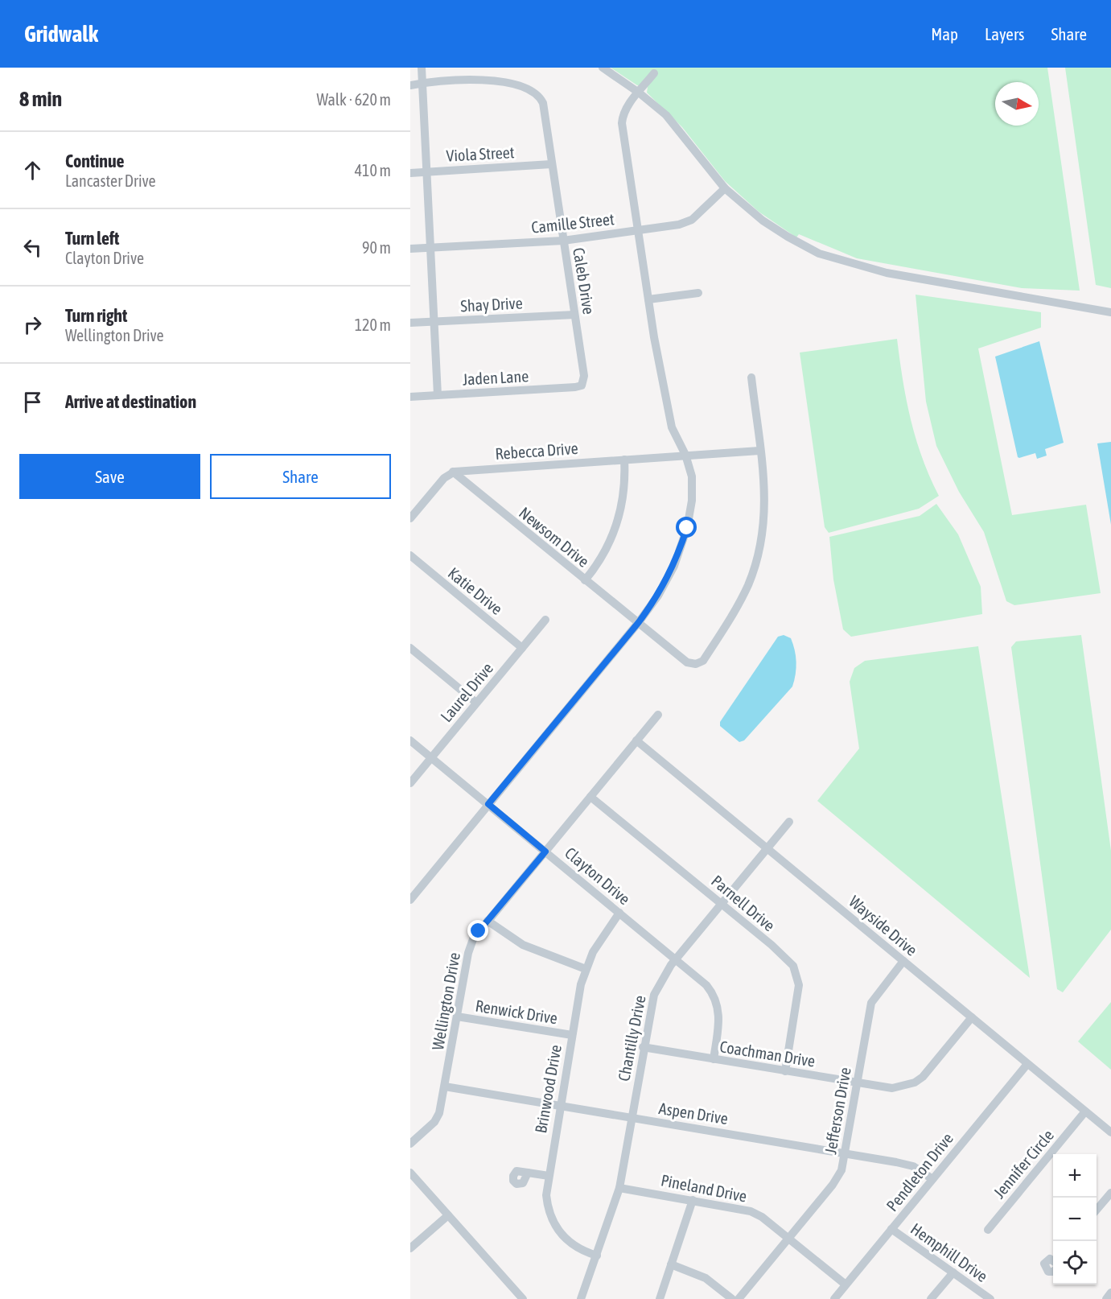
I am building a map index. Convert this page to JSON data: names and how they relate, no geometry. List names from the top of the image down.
{
  "streets": {
    "street": [
      "Viola Street",
      "Camille Street",
      "Caleb Drive",
      "Shay Drive",
      "Jaden Lane",
      "Rebecca Drive",
      "Newsom Drive",
      "Katie Drive",
      "Laurel Drive",
      "Clayton Drive",
      "Parnell Drive",
      "Wayside Drive",
      "Wellington Drive",
      "Renwick Drive",
      "Chantilly Drive",
      "Coachman Drive",
      "Brinwood Drive",
      "Jefferson Drive",
      "Aspen Drive",
      "Jennifer Circle",
      "Pendleton Drive",
      "Pineland Drive",
      "Hemphill Drive"
    ]
  },
  "crossings": [
    ["Viola Street", "Caleb Drive"],
    ["Camille Street", "Caleb Drive"],
    ["Caleb Drive", "Shay Drive"],
    ["Caleb Drive", "Jaden Lane"],
    ["Rebecca Drive", "Newsom Drive"],
    ["Katie Drive", "Laurel Drive"],
    ["Laurel Drive", "Clayton Drive"],
    ["Clayton Drive", "Wellington Drive"],
    ["Clayton Drive", "Chantilly Drive"],
    ["Clayton Drive", "Coachman Drive"],
    ["Clayton Drive", "Brinwood Drive"],
    ["Parnell Drive", "Wellington Drive"],
    ["Parnell Drive", "Chantilly Drive"],
    ["Parnell Drive", "Coachman Drive"],
    ["Wayside Drive", "Wellington Drive"],
    ["Wayside Drive", "Chantilly Drive"],
    ["Wayside Drive", "Coachman Drive"],
    ["Wayside Drive", "Jefferson Drive"],
    ["Wayside Drive", "Jennifer Circle"],
    ["Wayside Drive", "Pendleton Drive"],
    ["Wellington Drive", "Renwick Drive"],
    ["Wellington Drive", "Aspen Drive"],
    ["Renwick Drive", "Brinwood Drive"],
    ["Chantilly Drive", "Coachman Drive"],
    ["Chantilly Drive", "Brinwood Drive"],
    ["Chantilly Drive", "Aspen Drive"],
    ["Chantilly Drive", "Pineland Drive"],
    ["Coachman Drive", "Jefferson Drive"],
    ["Brinwood Drive", "Aspen Drive"],
    ["Jefferson Drive", "Aspen Drive"],
    ["Jefferson Drive", "Pineland Drive"],
    ["Aspen Drive", "Pendleton Drive"],
    ["Pendleton Drive", "Pineland Drive"],
    ["Pendleton Drive", "Hemphill Drive"]
  ],
  "north": "right",
  "page": {
    "header": "Gridwalk",
    "nav": ["Map", "Layers", "Share"],
    "heading": ["8 min", "Walk · 620 m"],
    "list": [
      ["Continue", "Lancaster Drive", "410 m"],
      ["Turn left", "Clayton Drive", "90 m"],
      ["Turn right", "Wellington Drive", "120 m"],
      "Arrive at destination"
    ],
    "buttons": ["Save", "Share"],
    "map_buttons": ["+", "−"]
  }
}
